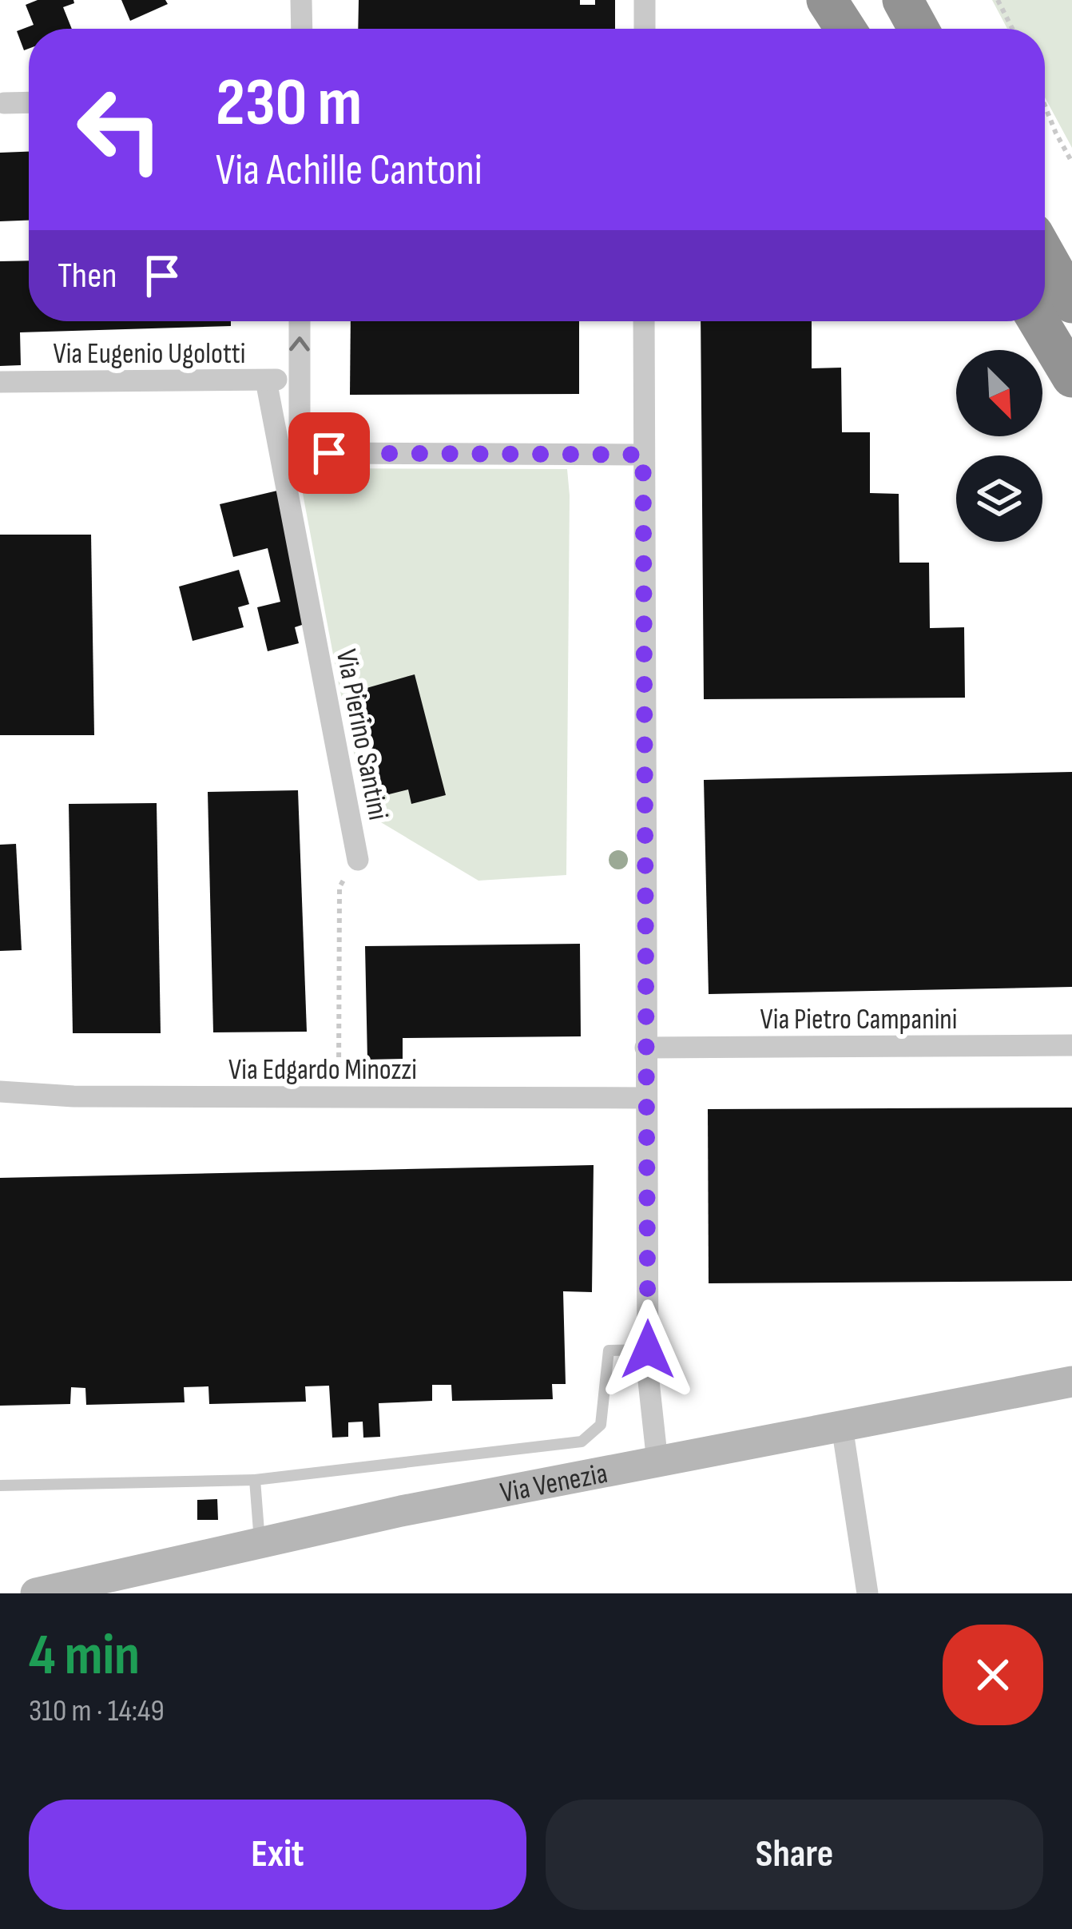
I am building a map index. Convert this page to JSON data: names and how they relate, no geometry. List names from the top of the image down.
{
  "streets": {
    "main road": ["Via Venezia"],
    "street": [
      "Via Eugenio Ugolotti",
      "Via Pierino Santini",
      "Via Pietro Campanini",
      "Via Edgardo Minozzi"
    ]
  },
  "crossings": [
    ["Via Eugenio Ugolotti", "Via Pierino Santini"],
    ["Via Pierino Santini", "Via Edgardo Minozzi"]
  ],
  "north": "bottom right",
  "page": {
    "turn": ["230 m", "Via Achille Cantoni"],
    "then": "Then",
    "heading": ["4 min", "310 m · 14:49"],
    "buttons": ["Exit", "Share"]
  }
}
